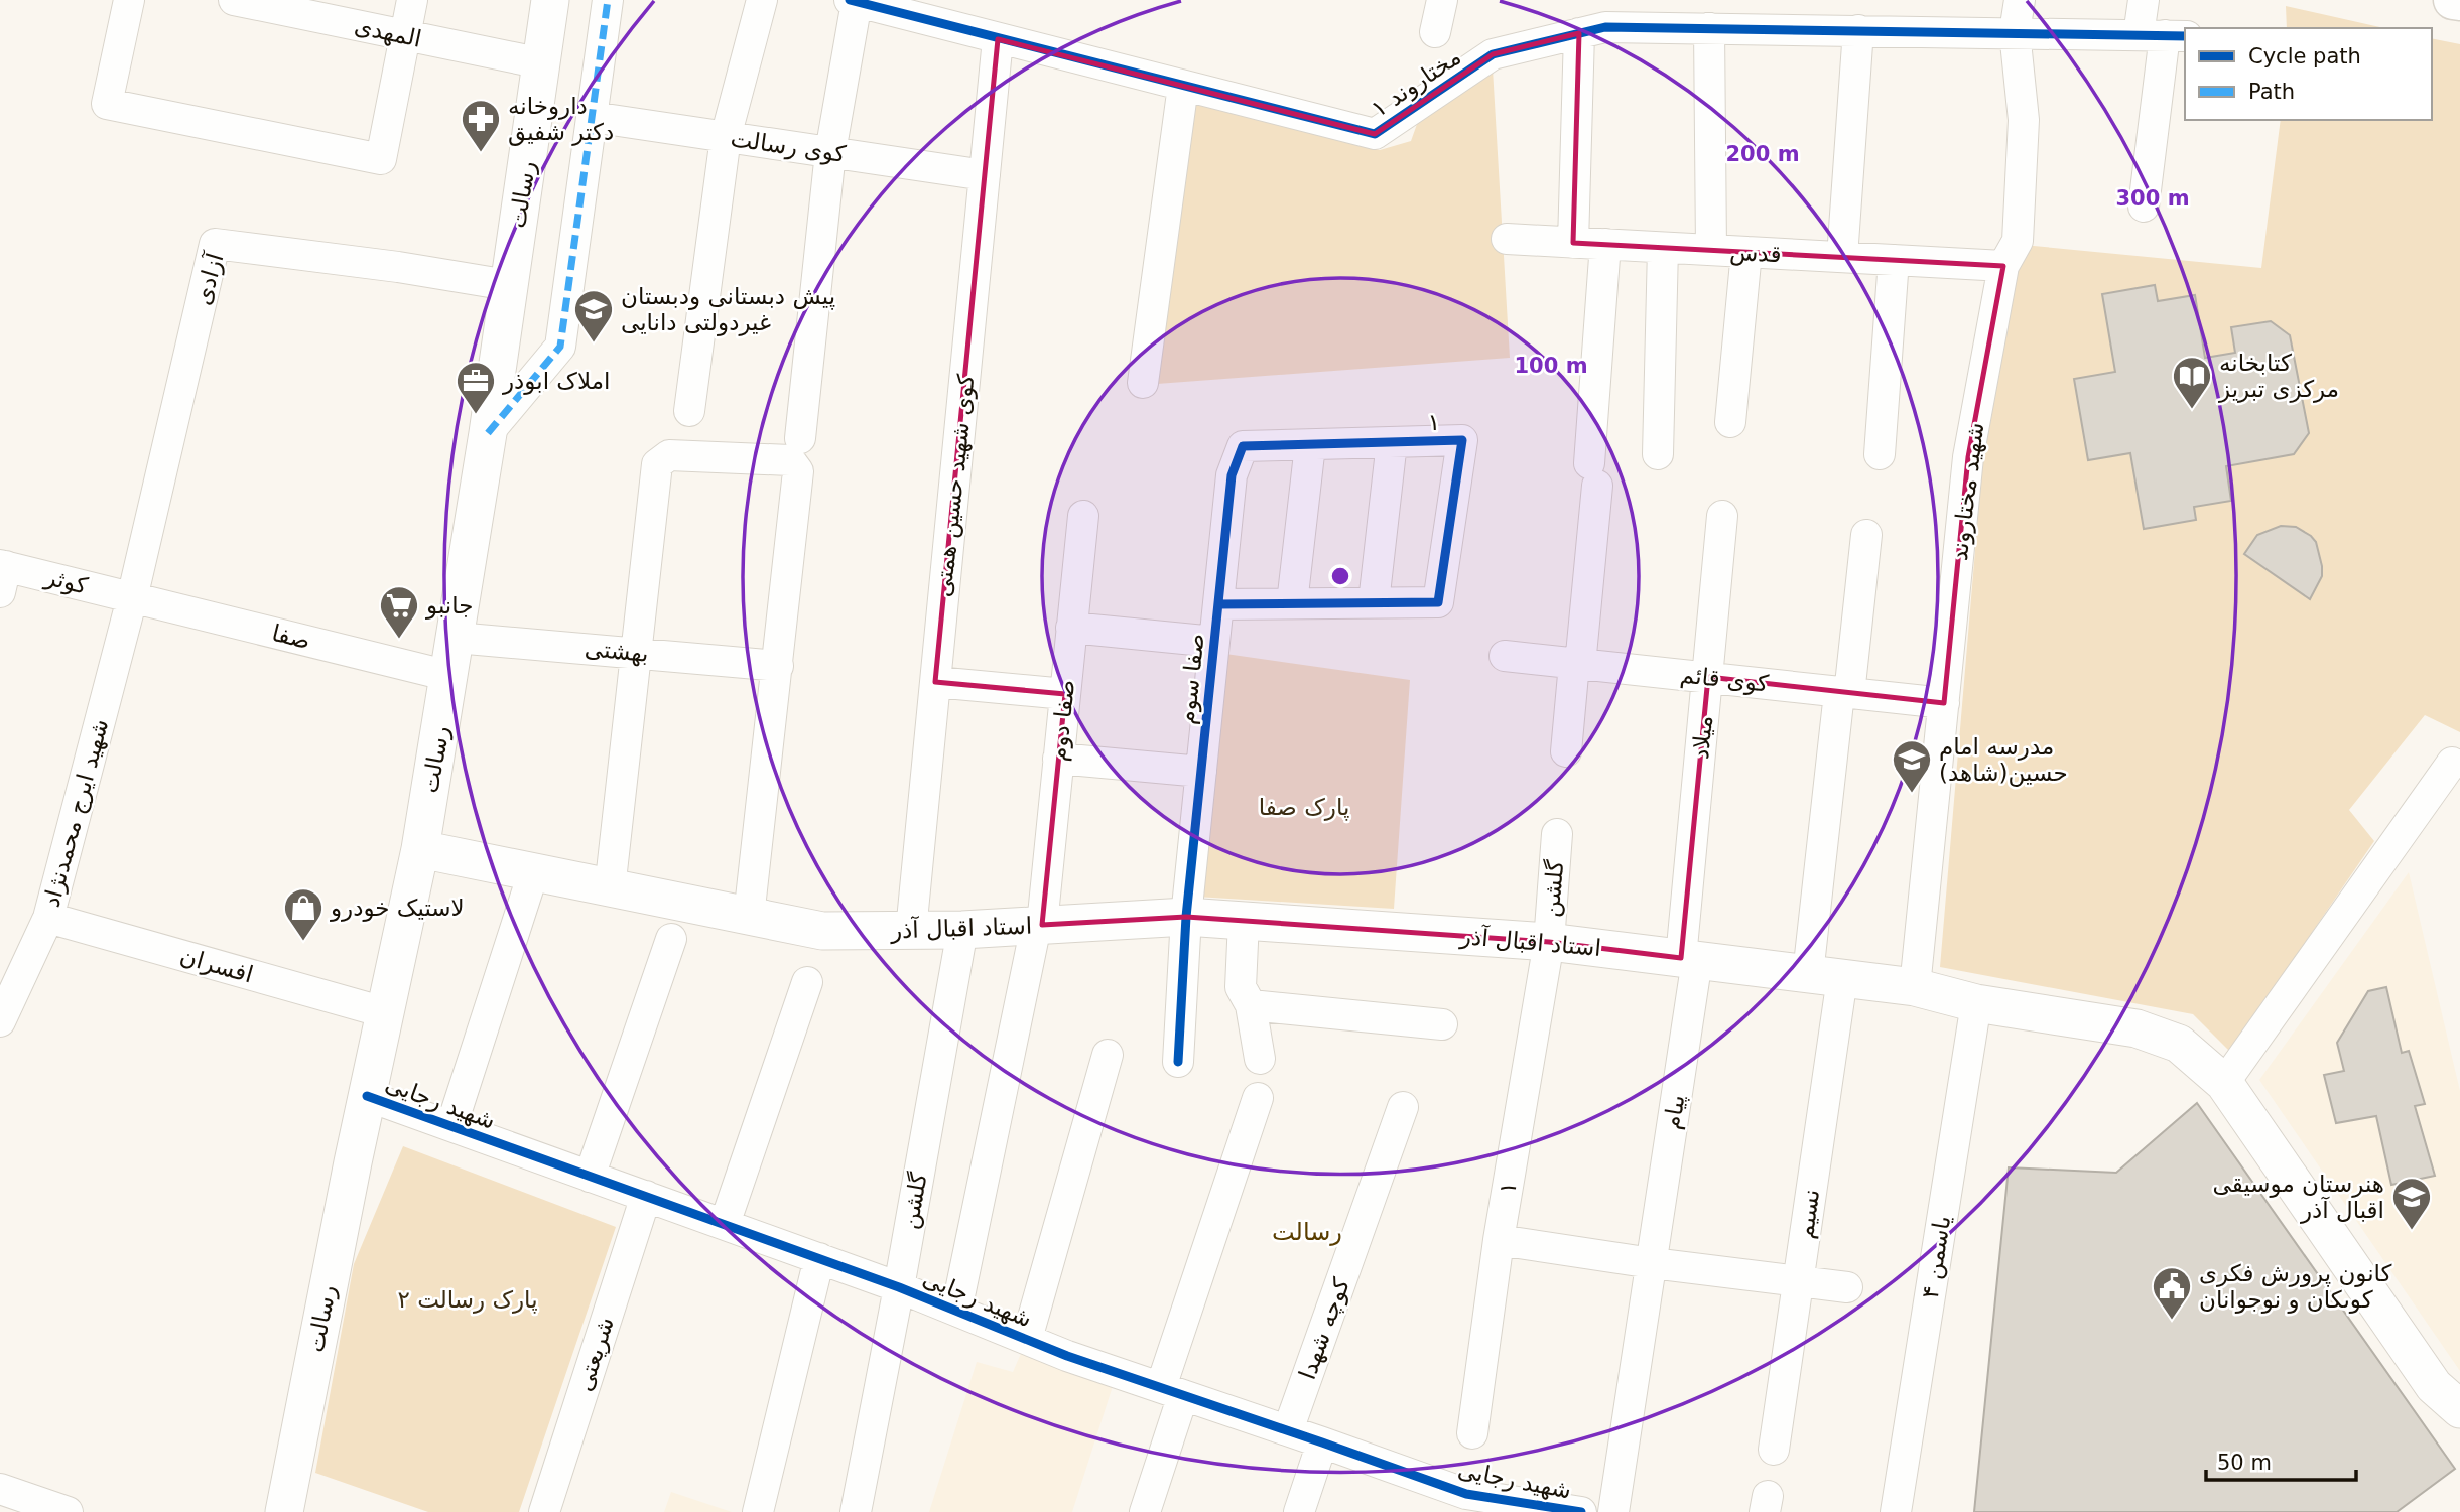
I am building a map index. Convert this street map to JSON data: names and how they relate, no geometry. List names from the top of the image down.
{
  "streets": {
    "main road": ["رسالت", "استاد اقبال آذر"],
    "street": [
      "المهدی",
      "مختاروند ۱",
      "کوی رسالت",
      "قدس",
      "آزادی",
      "۱",
      "کوی شهید حسین همتی",
      "شهید مختاروند",
      "کوثر",
      "صفا",
      "بهشتی",
      "صفا سوم",
      "کوی قائم",
      "صفا دوم",
      "میلاد",
      "شهید ایرج محمدنژاد",
      "گلشن",
      "افسران",
      "شهید رجایی",
      "پیام",
      "نسیم",
      "یاسمن ۴",
      "کوچه شهدا",
      "شریعتی"
    ]
  },
  "crossings": [
    ["المهدی", "رسالت"],
    ["مختاروند ۱", "کوی شهید حسین همتی"],
    ["مختاروند ۱", "شهید مختاروند"],
    ["کوی رسالت", "کوی شهید حسین همتی"],
    ["رسالت", "آزادی"],
    ["رسالت", "صفا"],
    ["رسالت", "بهشتی"],
    ["رسالت", "استاد اقبال آذر"],
    ["رسالت", "افسران"],
    ["رسالت", "شهید رجایی"],
    ["قدس", "شهید مختاروند"],
    ["آزادی", "کوثر"],
    ["آزادی", "صفا"],
    ["آزادی", "شهید ایرج محمدنژاد"],
    ["۱", "صفا سوم"],
    ["۱", "گلشن"],
    ["۱", "استاد اقبال آذر"],
    ["کوی شهید حسین همتی", "استاد اقبال آذر"],
    ["شهید مختاروند", "کوی قائم"],
    ["شهید مختاروند", "استاد اقبال آذر"],
    ["کوثر", "صفا"],
    ["کوثر", "شهید ایرج محمدنژاد"],
    ["صفا", "شهید ایرج محمدنژاد"],
    ["صفا سوم", "استاد اقبال آذر"],
    ["کوی قائم", "میلاد"],
    ["کوی قائم", "نسیم"],
    ["صفا دوم", "استاد اقبال آذر"],
    ["صفا دوم", "شهید رجایی"],
    ["میلاد", "استاد اقبال آذر"],
    ["میلاد", "پیام"],
    ["شهید ایرج محمدنژاد", "افسران"],
    ["گلشن", "استاد اقبال آذر"],
    ["گلشن", "شهید رجایی"],
    ["استاد اقبال آذر", "پیام"],
    ["استاد اقبال آذر", "نسیم"],
    ["استاد اقبال آذر", "یاسمن ۴"],
    ["شهید رجایی", "کوچه شهدا"],
    ["شهید رجایی", "شریعتی"]
  ],
  "districts": ["رسالت"],
  "parks": ["پارک صفا", "پارک رسالت ۲"],
  "places": {
    "pharmacy": ["داروخانه دکتر شفیق"],
    "school or university": ["پیش دبستانی ودبستان غیردولتی دانایی", "مدرسه امام حسین(شاهد)", "هنرستان موسیقی اقبال آذر"],
    "library": ["کتابخانه مرکزى تبریز"],
    "office": ["املاک ابوذر"],
    "supermarket": ["جانبو"],
    "shop": ["لاستیک خودرو"],
    "public building": ["کانون پرورش فکرى کوىکان و نوجوانان"]
  },
  "legend": ["Cycle path", "Path"],
  "scale_bar": "50 m",
  "rings": ["200 m", "300 m", "100 m"]
}
